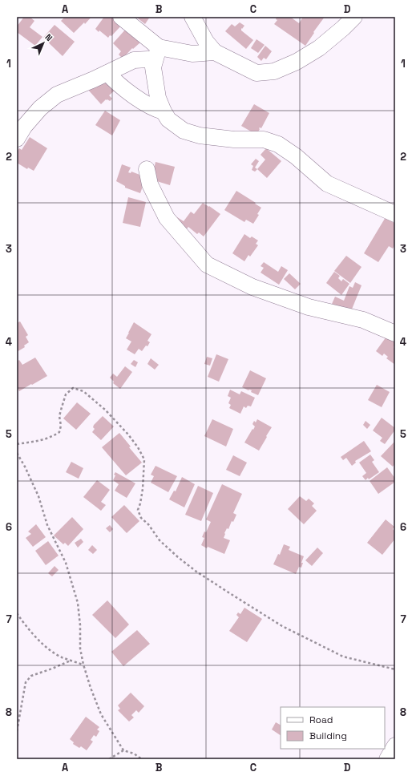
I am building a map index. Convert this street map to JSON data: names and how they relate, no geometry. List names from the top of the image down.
{
  "legend": ["Road", "Building"],
  "north": "top right",
  "grid": {
    "columns": [
      "A",
      "B",
      "C",
      "D"
    ],
    "rows": [
      "1",
      "2",
      "3",
      "4",
      "5",
      "6",
      "7",
      "8"
    ]
  }
}
